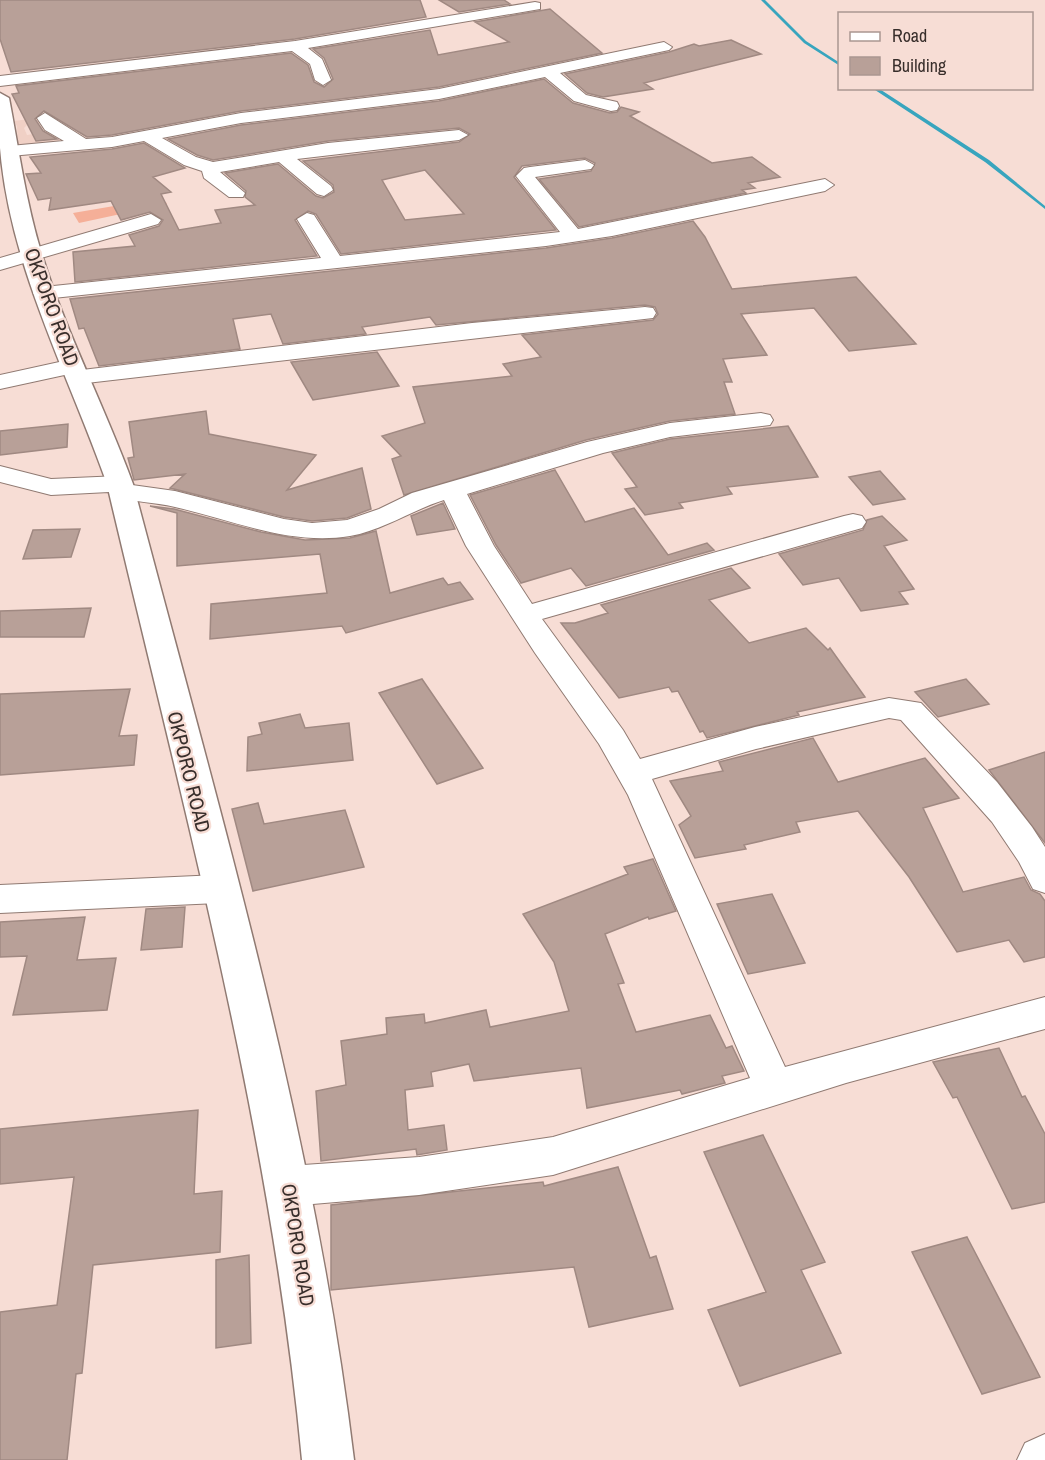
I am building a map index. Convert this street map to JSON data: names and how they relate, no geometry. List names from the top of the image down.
{
  "streets": {
    "main road": ["OKPORO ROAD"]
  },
  "legend": ["Road", "Building"]
}
